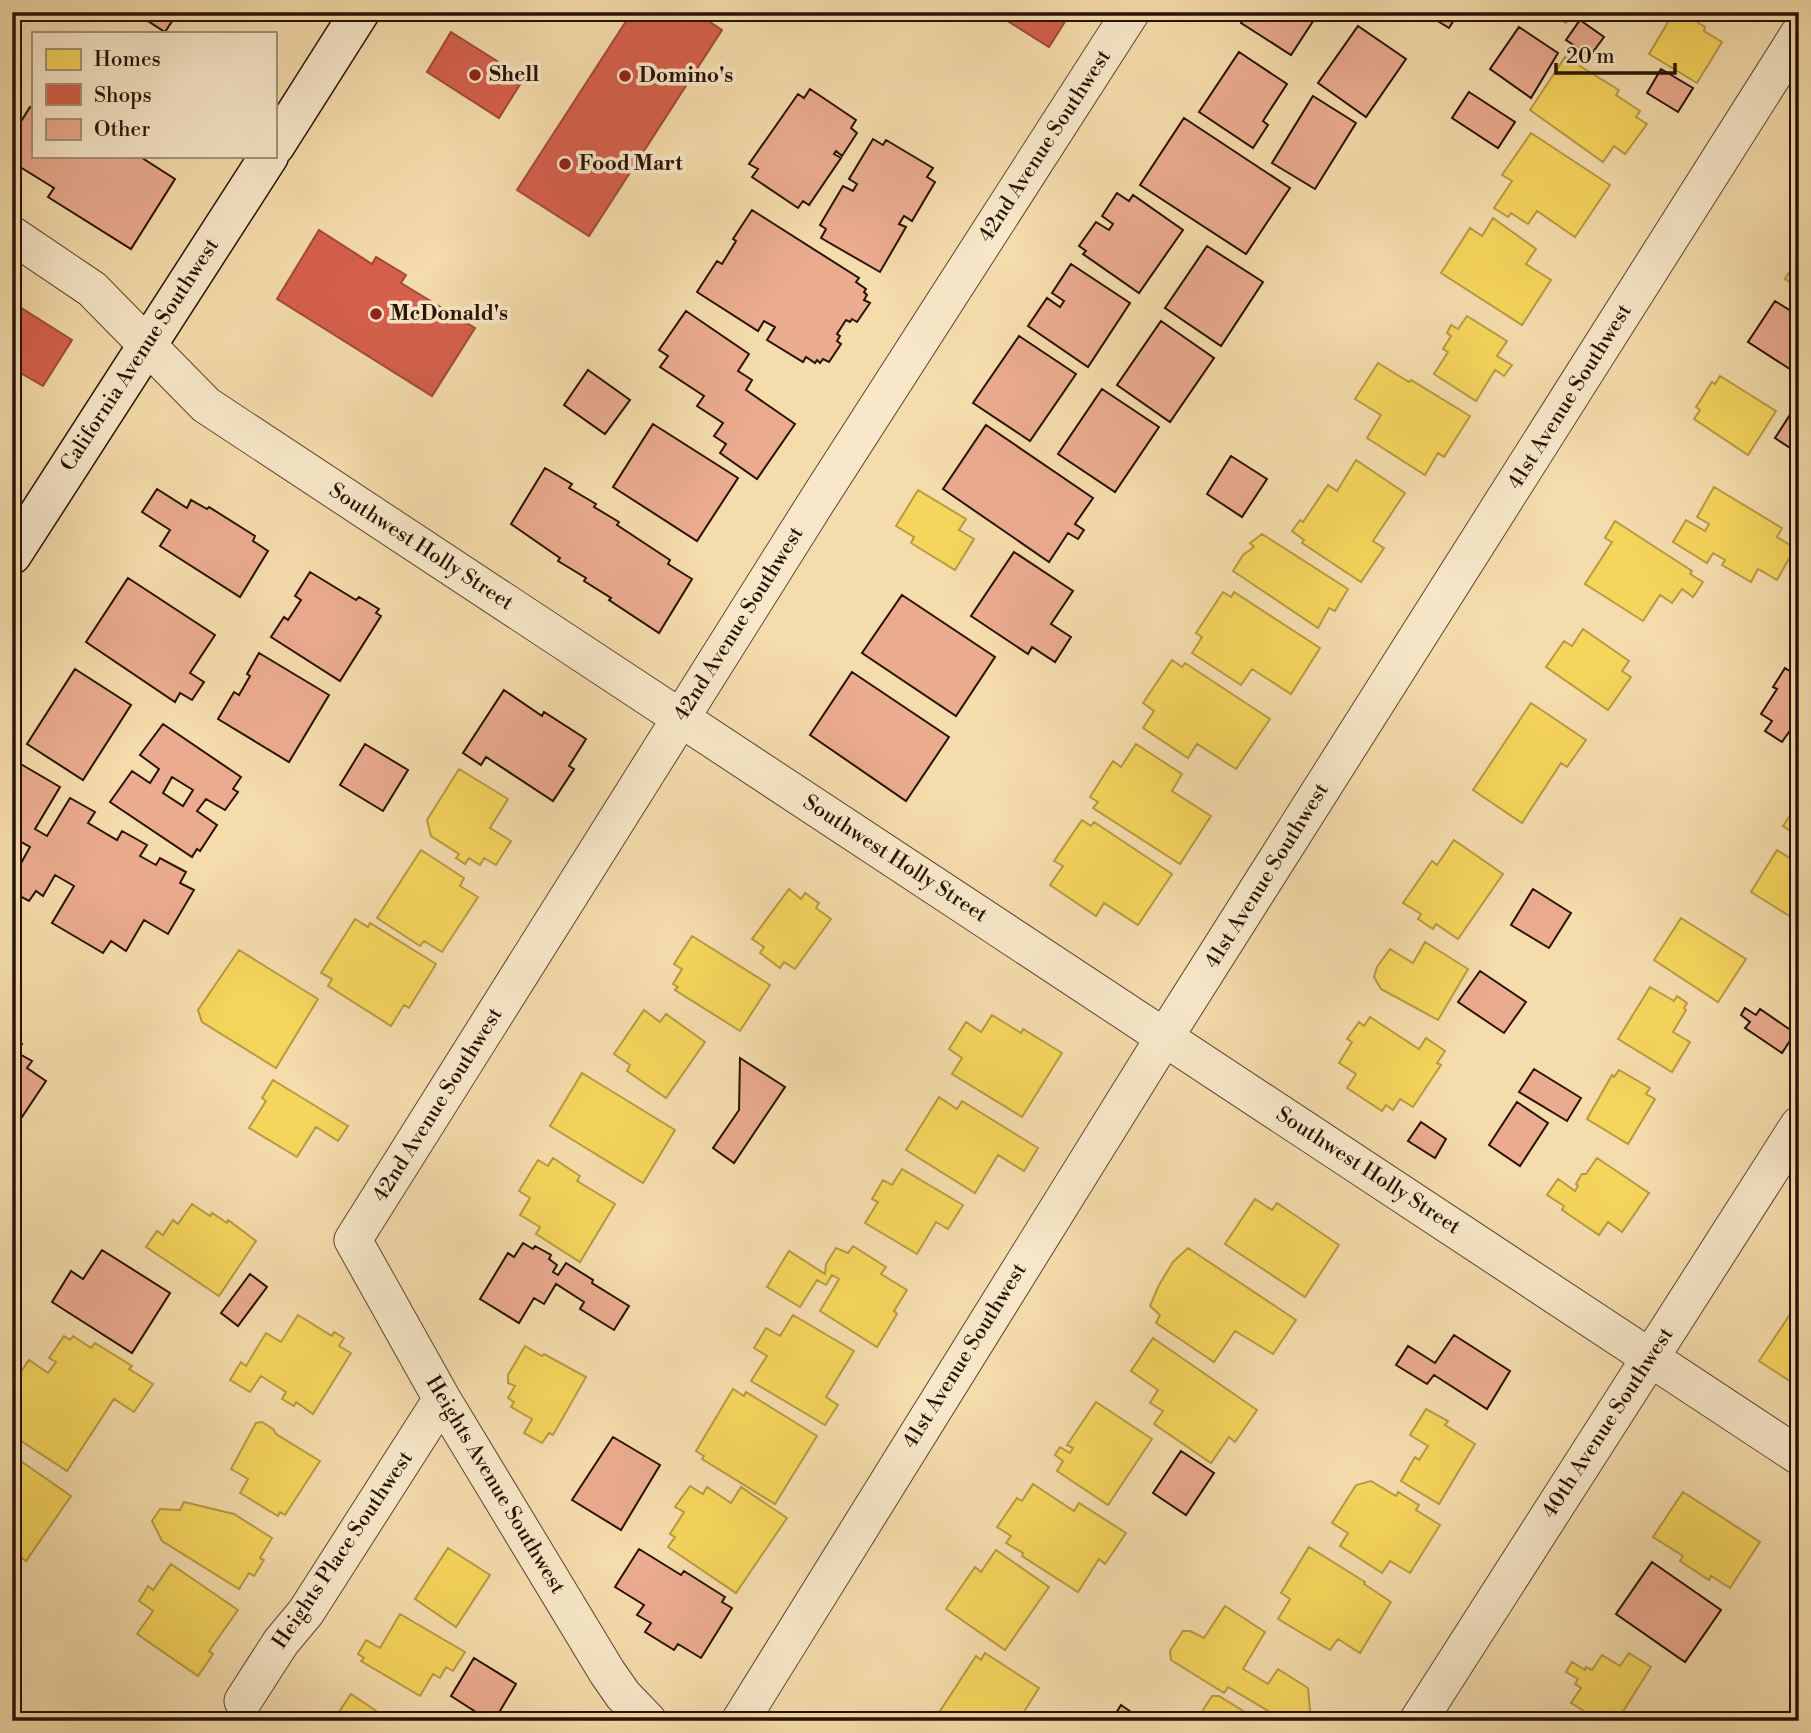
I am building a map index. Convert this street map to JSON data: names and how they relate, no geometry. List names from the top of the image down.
{
  "streets": {
    "main road": ["California Avenue Southwest"],
    "street": [
      "42nd Avenue Southwest",
      "41st Avenue Southwest",
      "Southwest Holly Street",
      "40th Avenue Southwest",
      "Heights Avenue Southwest",
      "Heights Place Southwest"
    ]
  },
  "crossings": [
    ["42nd Avenue Southwest", "Southwest Holly Street"],
    ["42nd Avenue Southwest", "Heights Avenue Southwest"],
    ["California Avenue Southwest", "Southwest Holly Street"],
    ["41st Avenue Southwest", "Southwest Holly Street"],
    ["Southwest Holly Street", "40th Avenue Southwest"],
    ["Heights Avenue Southwest", "Heights Place Southwest"]
  ],
  "places": [
    "Shell",
    "Domino's",
    "Food Mart",
    "McDonald's"
  ],
  "legend": ["Homes", "Shops", "Other"],
  "scale_bar": "20 m"
}
